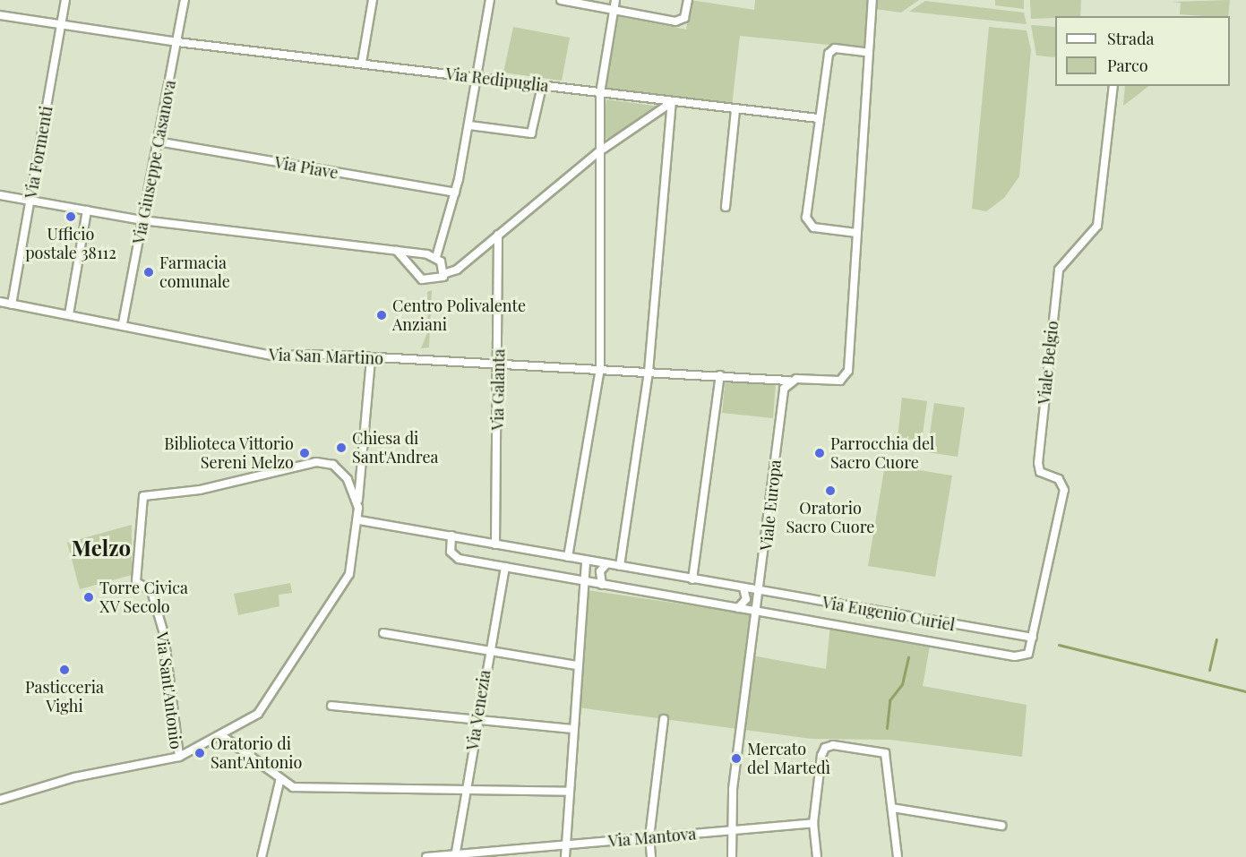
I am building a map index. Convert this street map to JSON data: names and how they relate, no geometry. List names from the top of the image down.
{
  "streets": {
    "street": [
      "Via Redipuglia",
      "Via Formenti",
      "Via Giuseppe Casanova",
      "Via Piave",
      "Via San Martino",
      "Viale Belgio",
      "Via Galanta",
      "Viale Europa",
      "Via Eugenio Curiel",
      "Via Sant'Antonio",
      "Via Venezia",
      "Via Mantova"
    ]
  },
  "crossings": [
    ["Via Redipuglia", "Via Formenti"],
    ["Via Redipuglia", "Via Giuseppe Casanova"],
    ["Via Formenti", "Via San Martino"],
    ["Via Giuseppe Casanova", "Via Piave"],
    ["Via Giuseppe Casanova", "Via San Martino"],
    ["Via San Martino", "Via Galanta"],
    ["Via San Martino", "Viale Europa"],
    ["Viale Belgio", "Via Eugenio Curiel"],
    ["Via Galanta", "Via Eugenio Curiel"],
    ["Viale Europa", "Via Eugenio Curiel"],
    ["Viale Europa", "Via Mantova"],
    ["Via Eugenio Curiel", "Via Venezia"],
    ["Via Venezia", "Via Mantova"]
  ],
  "districts": ["Melzo"],
  "places": [
    "Ufficio postale 38112",
    "Farmacia comunale",
    "Centro Polivalente Anziani",
    "Chiesa di Sant'Andrea",
    "Biblioteca Vittorio Sereni Melzo",
    "Parrocchia del Sacro Cuore",
    "Oratorio Sacro Cuore",
    "Torre Civica XV Secolo",
    "Pasticceria Vighi",
    "Oratorio di Sant'Antonio",
    "Mercato del Martedì"
  ],
  "legend": ["Strada", "Parco"]
}
